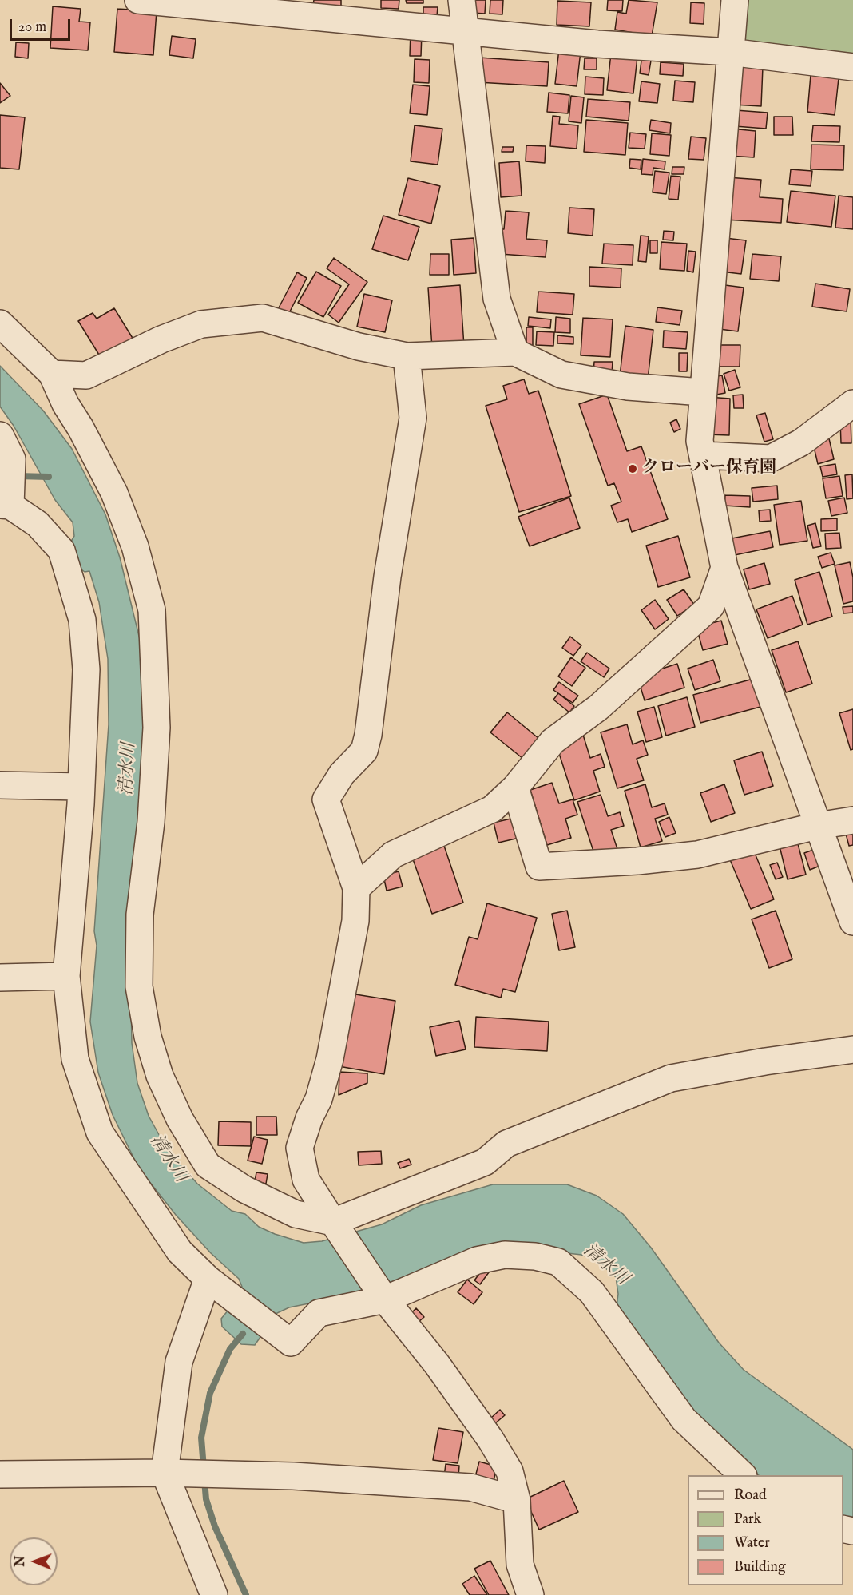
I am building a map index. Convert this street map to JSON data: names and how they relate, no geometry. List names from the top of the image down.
{
  "water": ["清水川"],
  "places": ["クローバー保育園"],
  "legend": [
    "Road",
    "Park",
    "Water",
    "Building"
  ],
  "scale_bar": "20 m",
  "north": "left"
}
